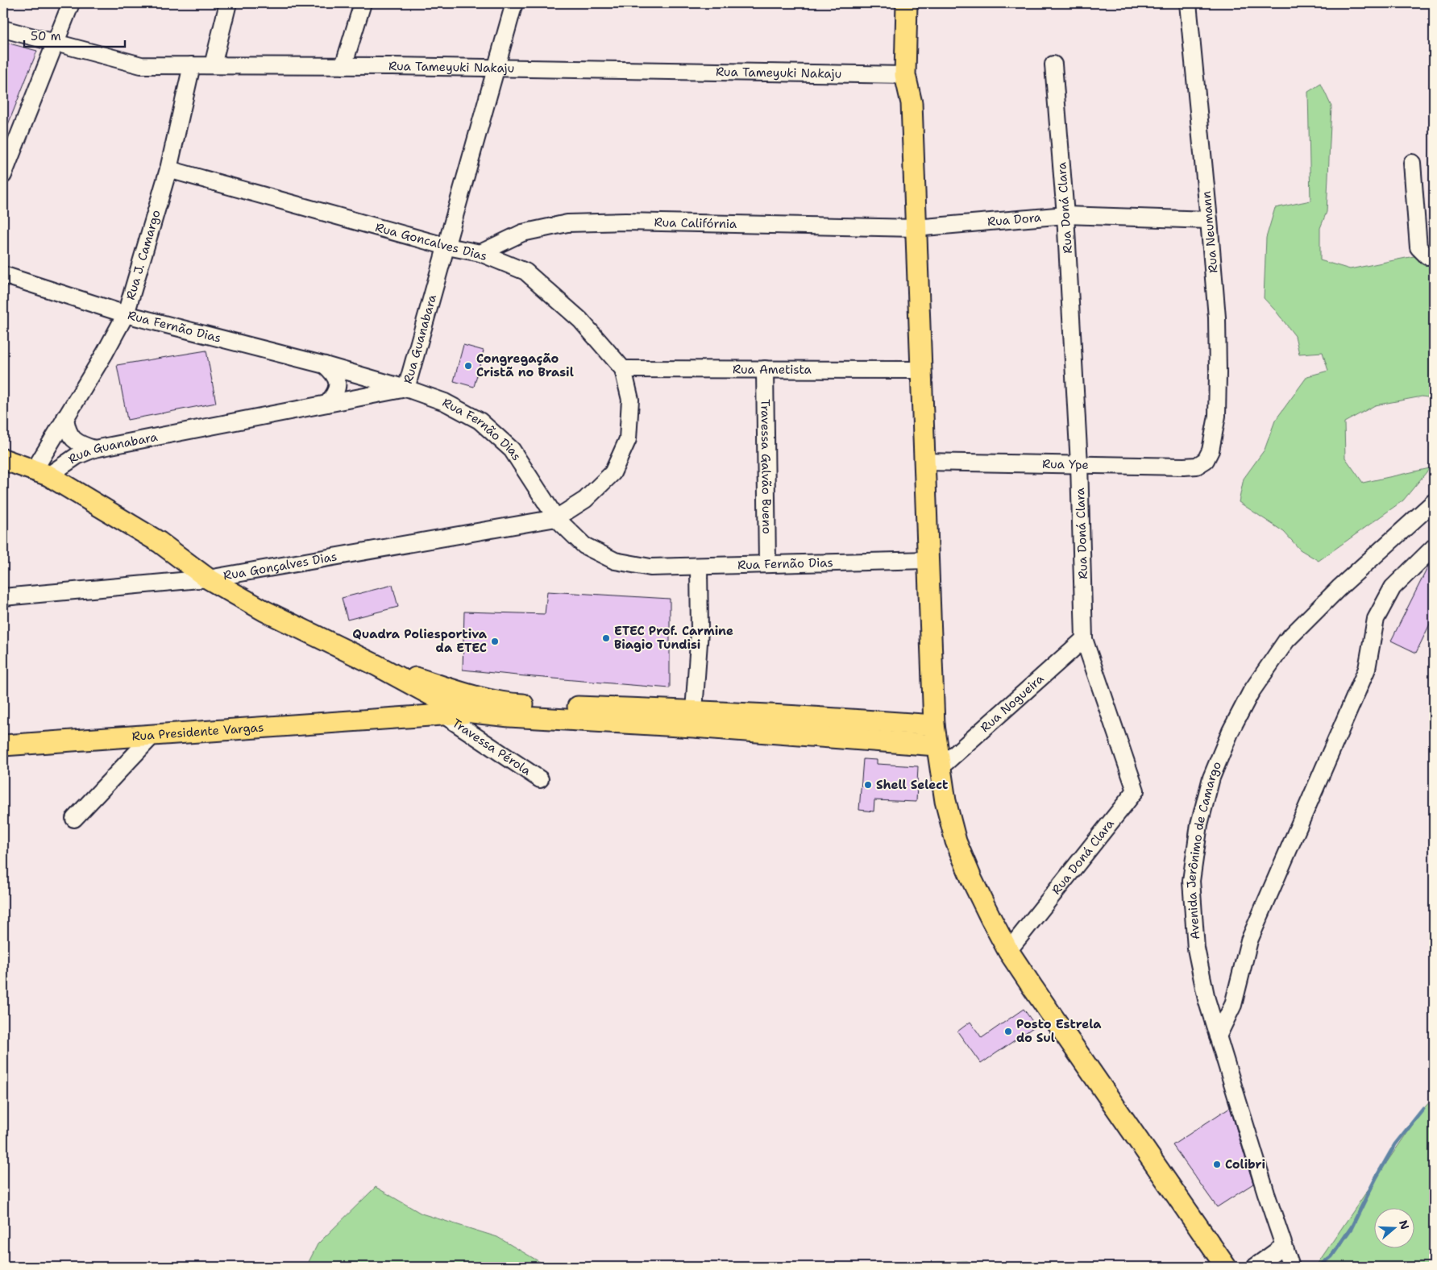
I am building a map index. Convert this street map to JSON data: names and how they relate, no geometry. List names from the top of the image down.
{
  "streets": {
    "main road": ["Rua Presidente Vargas"],
    "street": [
      "Rua Tameyuki Nakaju",
      "Rua Doná Clara",
      "Rua Dora",
      "Rua Califórnia",
      "Rua Neumann",
      "Rua Goncalves Dias",
      "Rua J. Camargo",
      "Rua Fernão Dias",
      "Rua Guanabara",
      "Rua Ametista",
      "Rua Ype",
      "Travessa Galvão Bueno",
      "Rua Gonçalves Dias",
      "Rua Nogueira",
      "Travessa Pérola",
      "Avenida Jerônimo de Camargo"
    ]
  },
  "crossings": [
    ["Rua Tameyuki Nakaju", "Rua J. Camargo"],
    ["Rua Tameyuki Nakaju", "Rua Guanabara"],
    ["Rua Doná Clara", "Rua Dora"],
    ["Rua Doná Clara", "Rua Ype"],
    ["Rua Doná Clara", "Rua Nogueira"],
    ["Rua Dora", "Rua Califórnia"],
    ["Rua Dora", "Rua Neumann"],
    ["Rua Califórnia", "Rua Goncalves Dias"],
    ["Rua Neumann", "Rua Ype"],
    ["Rua Goncalves Dias", "Rua J. Camargo"],
    ["Rua Goncalves Dias", "Rua Fernão Dias"],
    ["Rua Goncalves Dias", "Rua Guanabara"],
    ["Rua Goncalves Dias", "Rua Ametista"],
    ["Rua Goncalves Dias", "Rua Gonçalves Dias"],
    ["Rua J. Camargo", "Rua Fernão Dias"],
    ["Rua J. Camargo", "Rua Guanabara"],
    ["Rua Fernão Dias", "Rua Guanabara"],
    ["Rua Fernão Dias", "Travessa Galvão Bueno"],
    ["Rua Fernão Dias", "Rua Gonçalves Dias"],
    ["Rua Ametista", "Travessa Galvão Bueno"],
    ["Rua Presidente Vargas", "Travessa Pérola"]
  ],
  "places": [
    "Congregação Cristã no Brasil",
    "ETEC Prof. Carmine Biagio Tundisi",
    "Quadra Poliesportiva da ETEC",
    "Shell Select",
    "Posto Estrela do Sul",
    "Colibri"
  ],
  "scale_bar": "50 m",
  "north": "right"
}
